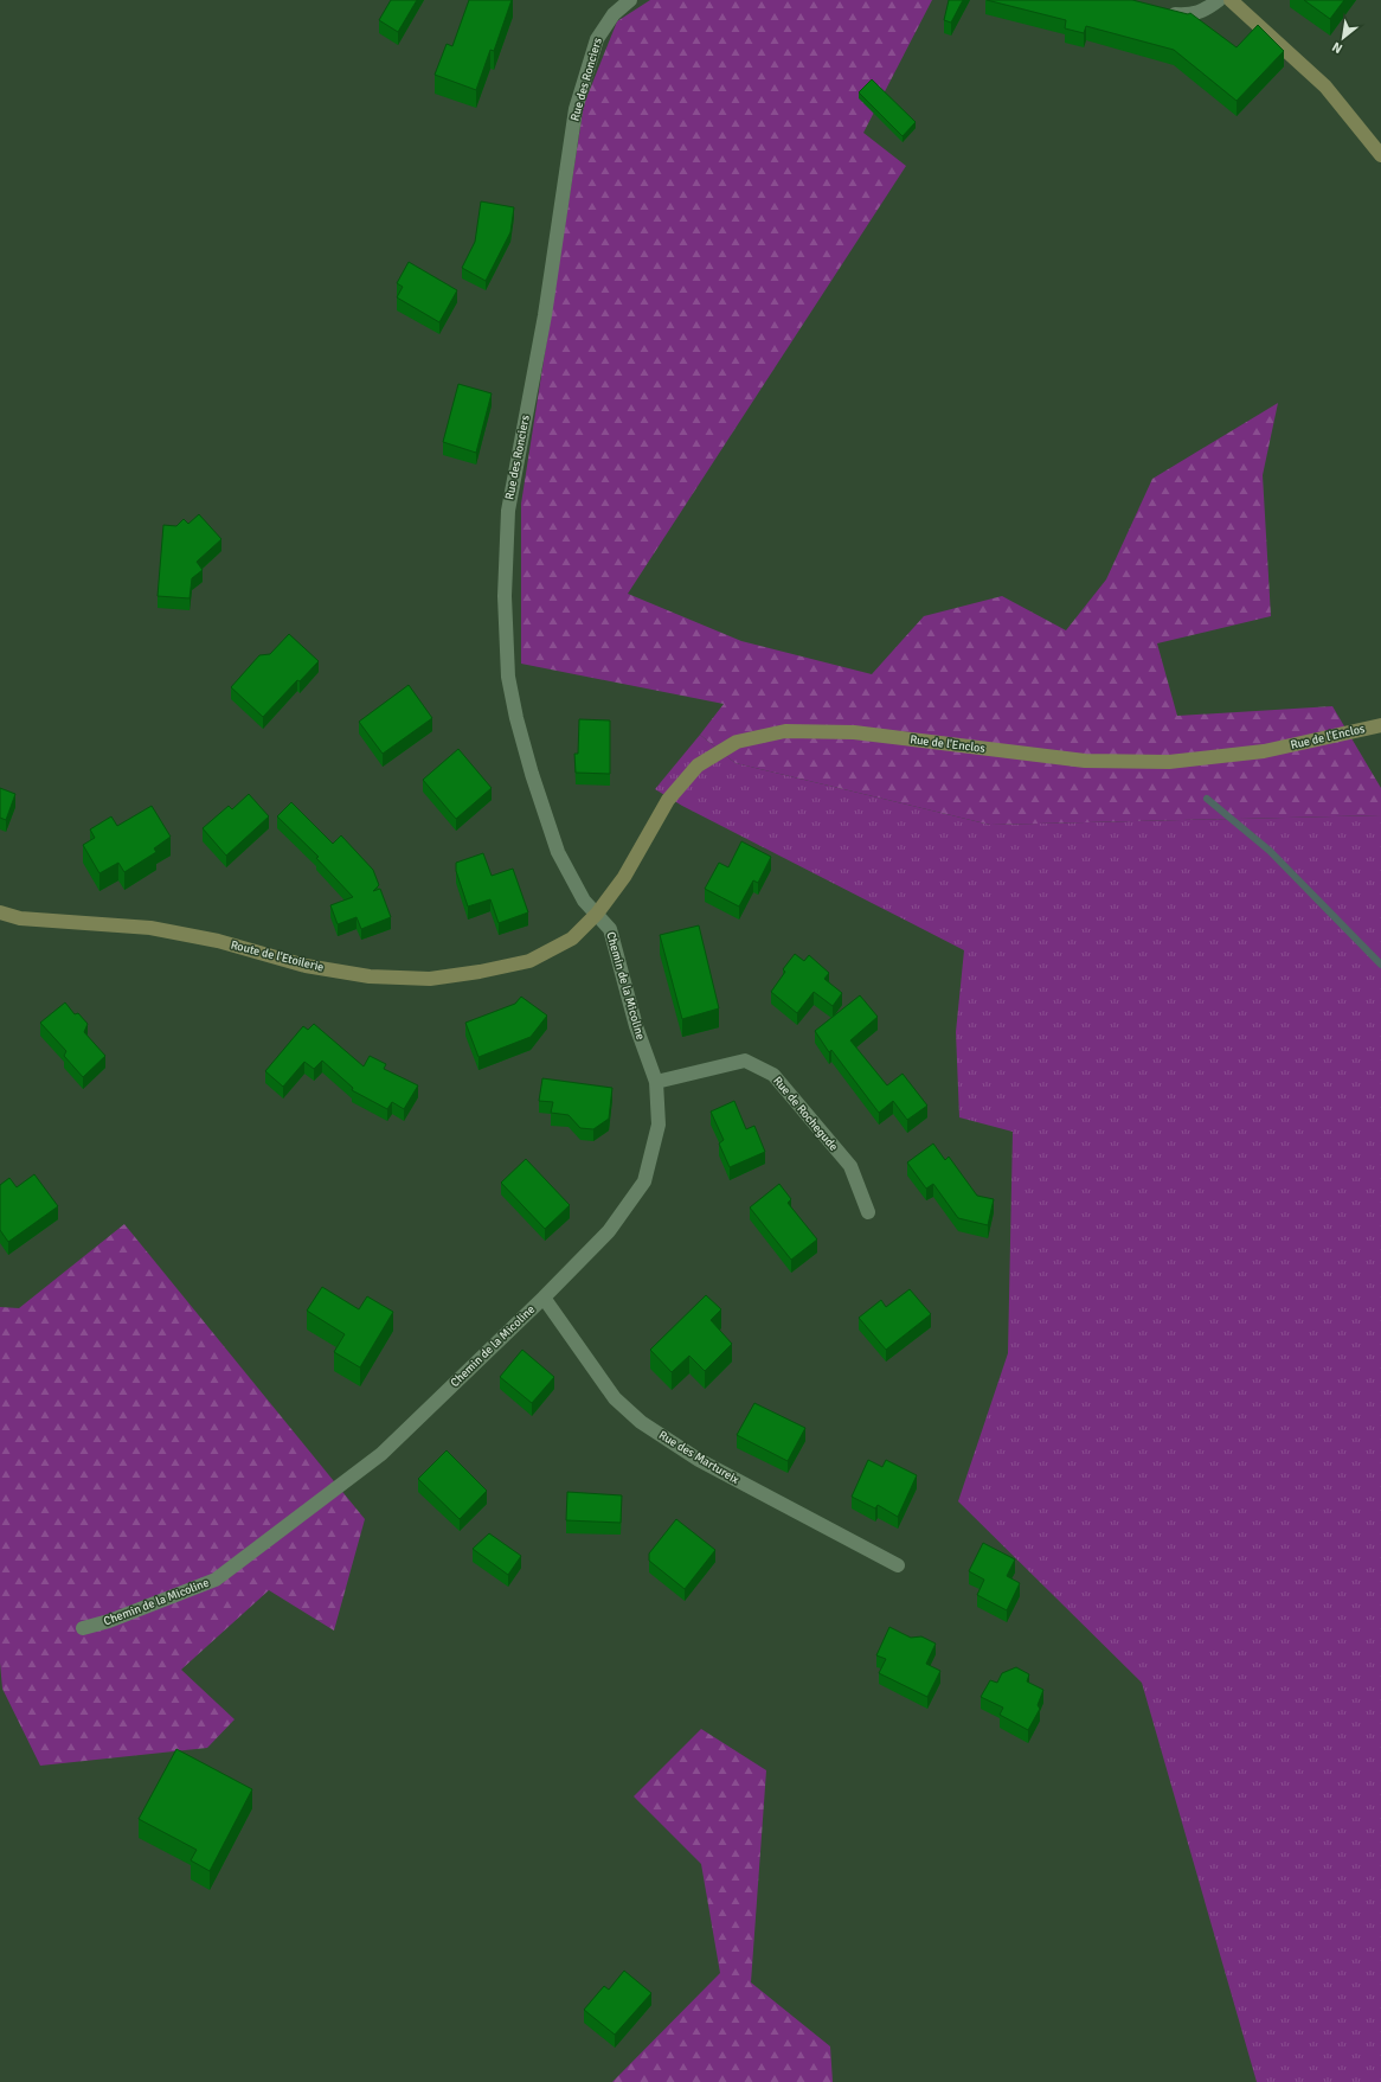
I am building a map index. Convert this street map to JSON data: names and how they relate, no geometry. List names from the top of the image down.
{
  "streets": {
    "street": [
      "Rue des Ronciers",
      "Rue de l'Enclos",
      "Route de l'Etoilerie",
      "Chemin de la Micoline",
      "Rue de Rochegude",
      "Rue des Martureix"
    ]
  },
  "crossings": [
    ["Rue des Ronciers", "Rue de l'Enclos"],
    ["Rue des Ronciers", "Route de l'Etoilerie"],
    ["Rue des Ronciers", "Chemin de la Micoline"],
    ["Rue de l'Enclos", "Route de l'Etoilerie"],
    ["Rue de l'Enclos", "Chemin de la Micoline"],
    ["Route de l'Etoilerie", "Chemin de la Micoline"],
    ["Chemin de la Micoline", "Rue de Rochegude"],
    ["Chemin de la Micoline", "Rue des Martureix"]
  ],
  "north": "bottom left"
}
